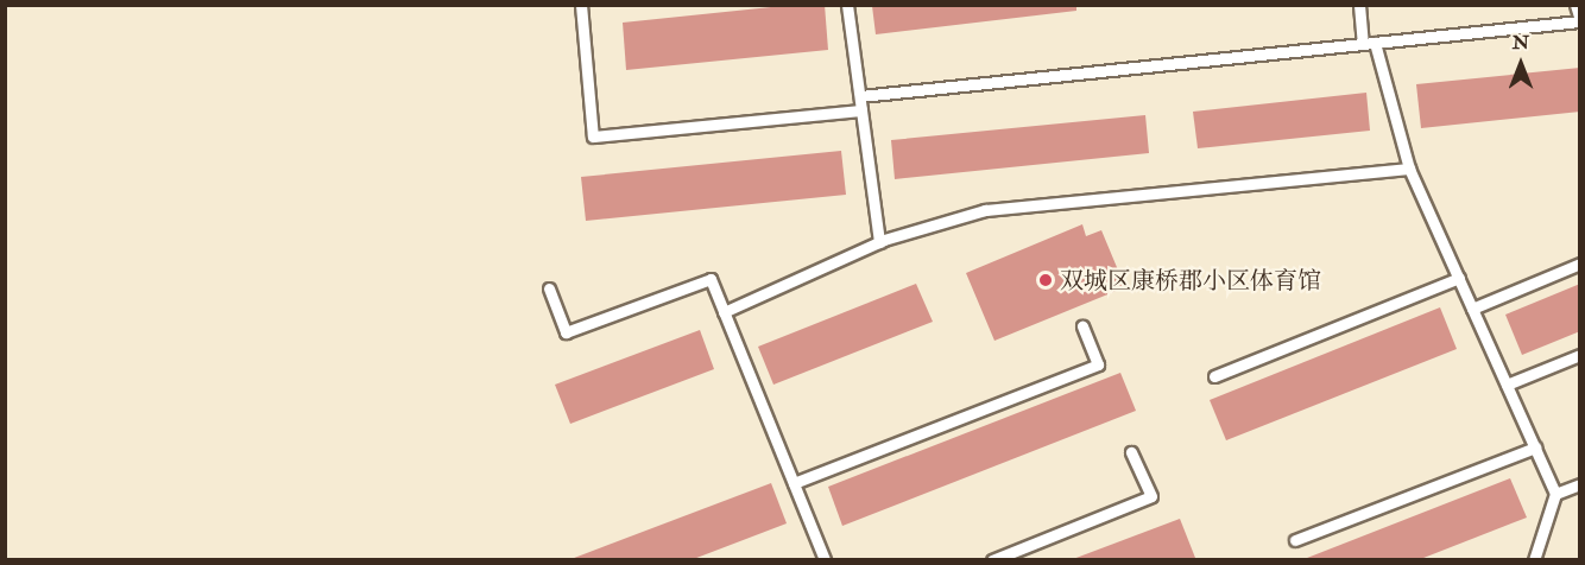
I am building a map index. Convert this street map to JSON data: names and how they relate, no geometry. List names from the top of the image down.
{
  "places": ["双城区康桥郡小区体育馆"],
  "north": "top"
}
